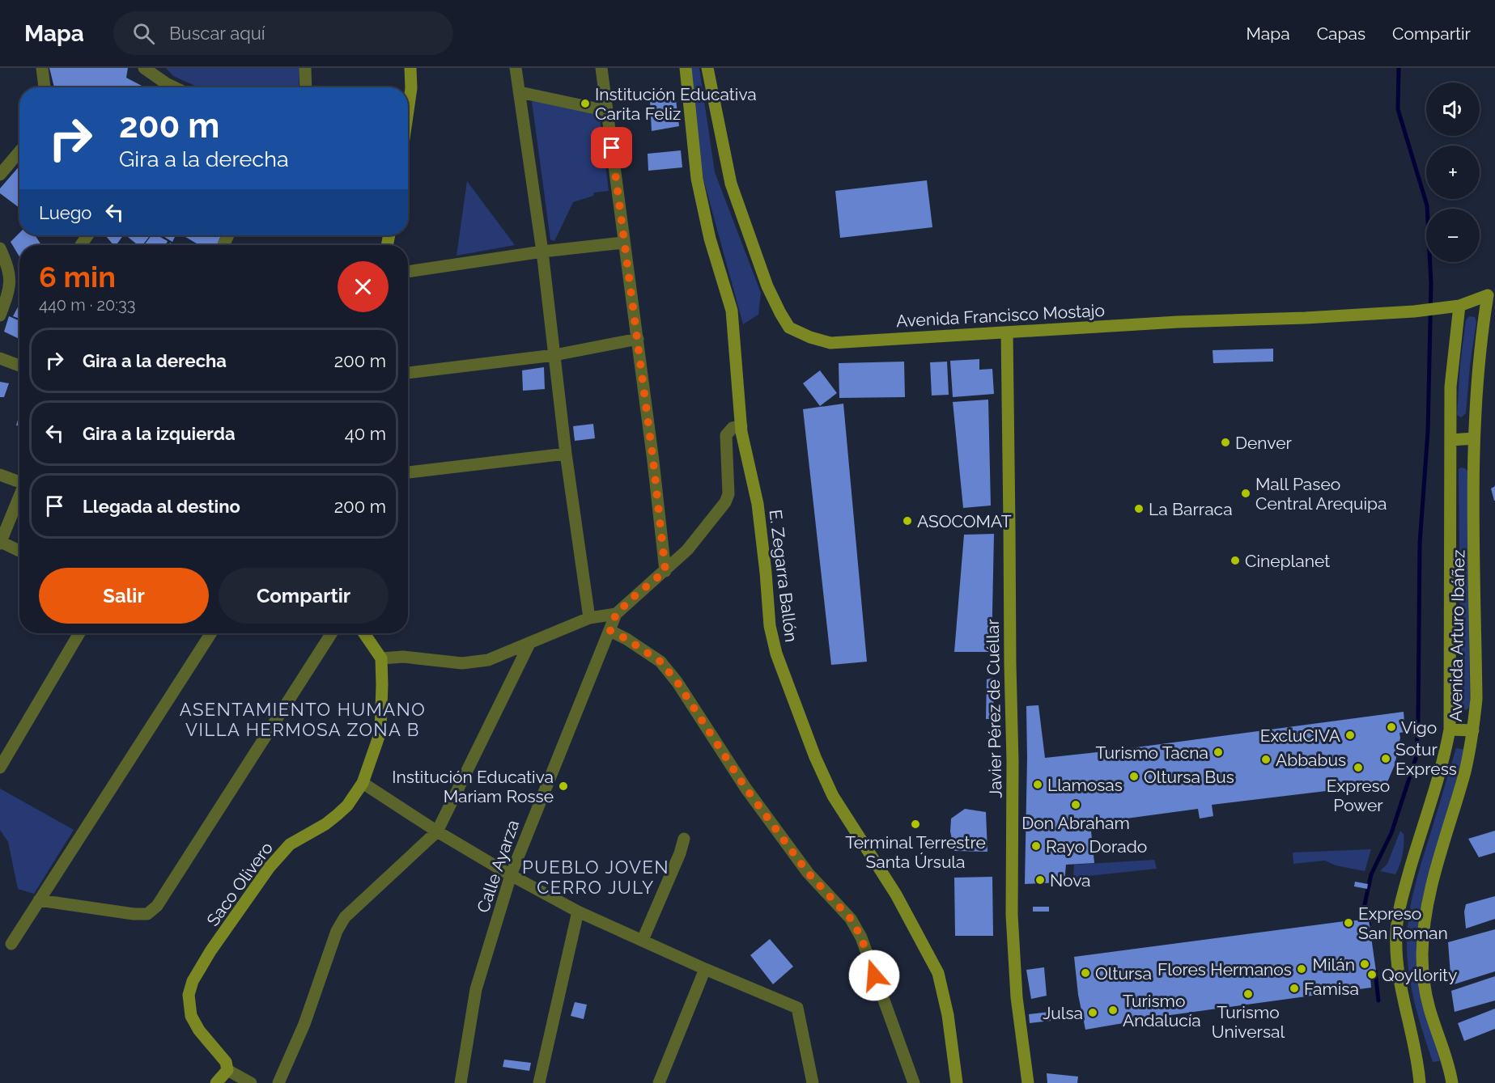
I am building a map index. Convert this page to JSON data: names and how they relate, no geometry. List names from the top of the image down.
{
  "streets": {
    "street": [
      "Avenida Francisco Mostajo",
      "E. Zegarra Ballón",
      "Avenida Arturo Ibáñez",
      "Javier Pérez de Cuéllar",
      "Calle Ayarza",
      "Saco Olivero"
    ]
  },
  "crossings": [
    ["Avenida Francisco Mostajo", "Avenida Arturo Ibáñez"],
    ["Avenida Francisco Mostajo", "Javier Pérez de Cuéllar"]
  ],
  "districts": ["ASENTAMIENTO HUMANO VILLA HERMOSA ZONA B", "PUEBLO JOVEN CERRO JULY"],
  "places": [
    "Institución Educativa Carita Feliz",
    "Denver",
    "Mall Paseo Central Arequipa",
    "La Barraca",
    "ASOCOMAT",
    "Cineplanet",
    "Vigo",
    "ExcluCIVA",
    "Turismo Tacna",
    "Sotur Express",
    "Abbabus",
    "Expreso Power",
    "Oltursa Bus",
    "Llamosas",
    "Institución Educativa Mariam Rosse",
    "Don Abraham",
    "Terminal Terrestre Santa Úrsula",
    "Rayo Dorado",
    "Nova",
    "Expreso San Roman",
    "Milán",
    "Flores Hermanos",
    "Oltursa",
    "Qoyllority",
    "Famisa",
    "Turismo Universal",
    "Turismo Andalucía",
    "Julsa"
  ],
  "page": {
    "header": "Mapa",
    "search": "Buscar aquí",
    "nav": ["Mapa", "Capas", "Compartir"],
    "map_buttons": ["+", "−"],
    "turn": ["200 m", "Gira a la derecha"],
    "then": "Luego",
    "heading": ["6 min", "440 m · 20:33"],
    "list": [
      {
        "name": "Gira a la derecha",
        "value": "200 m"
      },
      {
        "name": "Gira a la izquierda",
        "value": "40 m"
      },
      {
        "name": "Llegada al destino",
        "value": "200 m"
      }
    ],
    "buttons": ["Salir", "Compartir"]
  }
}
